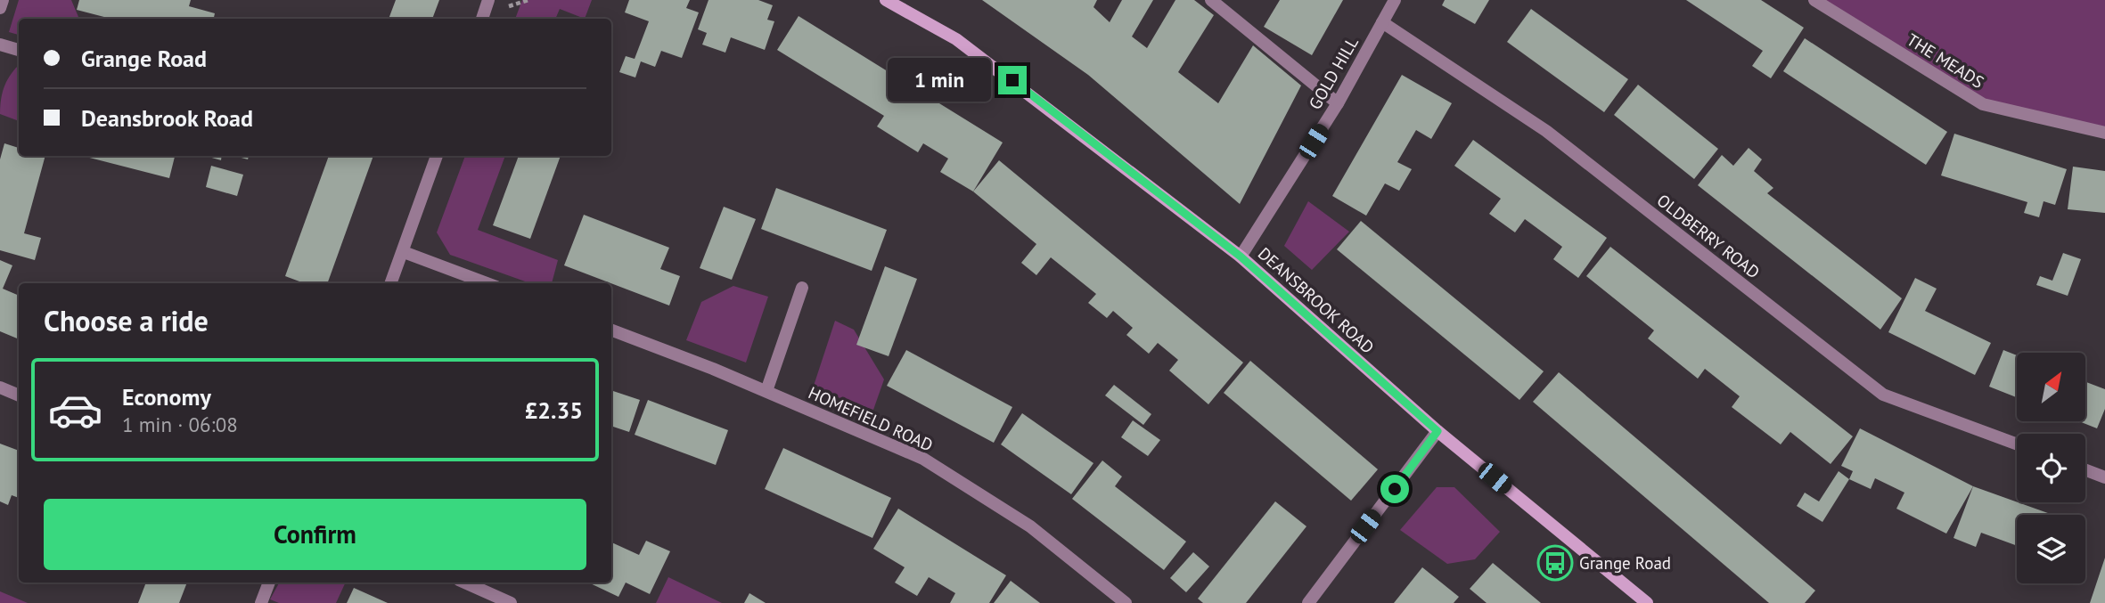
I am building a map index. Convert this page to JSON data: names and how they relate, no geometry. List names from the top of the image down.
{
  "streets": {
    "street": [
      "THE MEADS",
      "GOLD HILL",
      "OLDBERRY ROAD",
      "DEANSBROOK ROAD",
      "HOMEFIELD ROAD"
    ]
  },
  "crossings": [
    ["GOLD HILL", "OLDBERRY ROAD"],
    ["GOLD HILL", "DEANSBROOK ROAD"]
  ],
  "places": {
    "bus stop": ["Grange Road"]
  },
  "north": "top right",
  "page": {
    "banner": ["Grange Road", "Deansbrook Road"],
    "bubble": "1 min",
    "heading": "Choose a ride",
    "list": [
      {
        "name": "Economy",
        "note": "1 min · 06:08",
        "value": "£2.35"
      }
    ],
    "buttons": "Confirm"
  }
}
